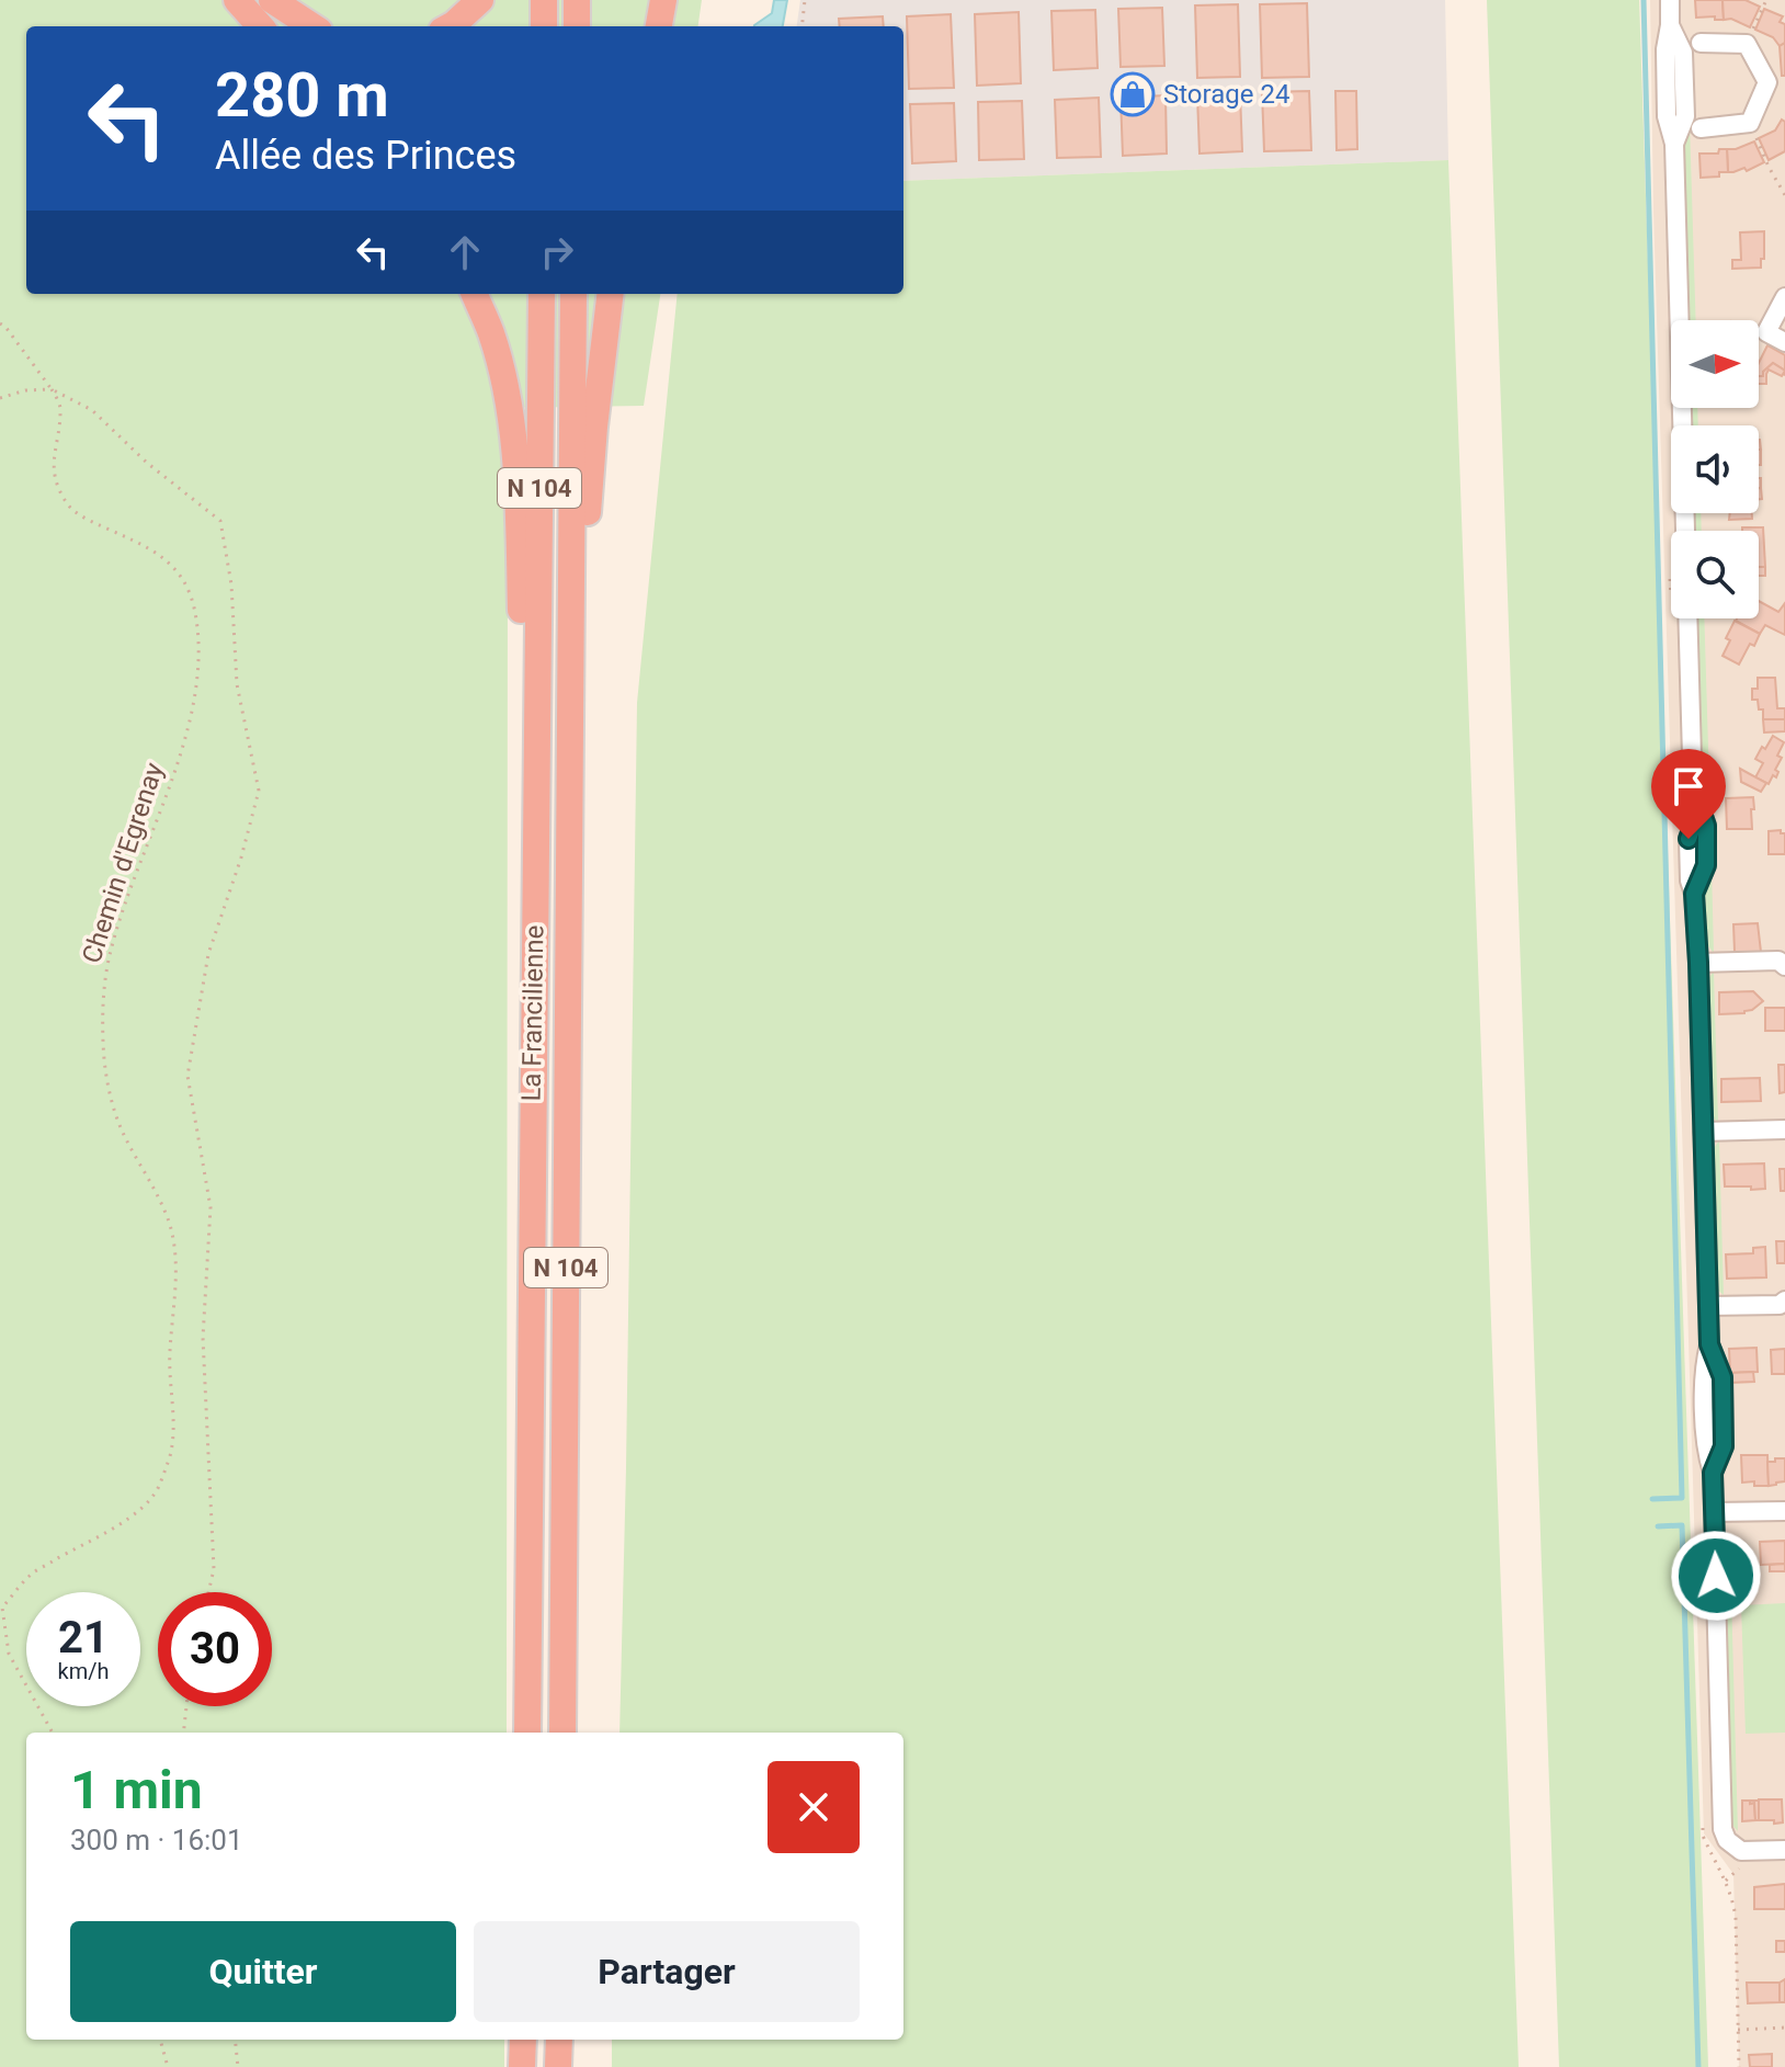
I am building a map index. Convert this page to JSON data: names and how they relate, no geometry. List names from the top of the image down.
{
  "streets": {
    "highway": ["N 104", "La Francilienne"],
    "path": ["Chemin d'Egrenay"]
  },
  "places": {
    "shop": ["Storage 24"]
  },
  "north": "right",
  "page": {
    "turn": ["280 m", "Allée des Princes"],
    "speed": "21 km/h",
    "limit": "30",
    "heading": ["1 min", "300 m · 16:01"],
    "buttons": ["Quitter", "Partager"]
  }
}
